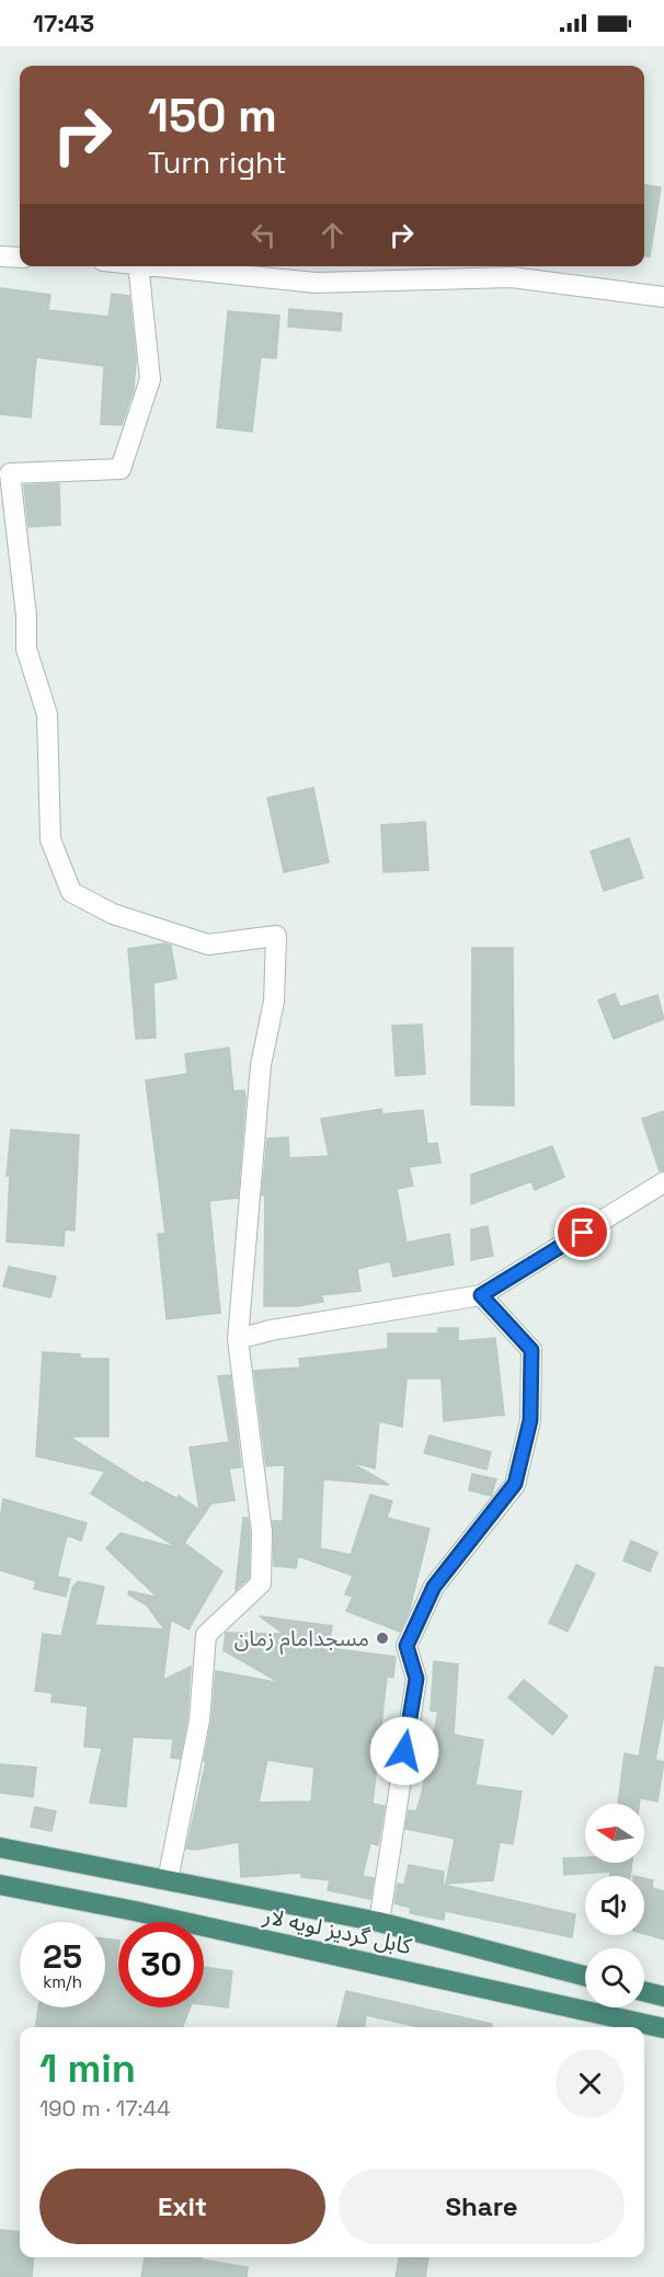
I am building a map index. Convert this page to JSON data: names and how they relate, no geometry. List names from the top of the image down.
{
  "streets": {
    "highway": ["کابل گردیز لویه لار"]
  },
  "places": ["مسجدامام زمان"],
  "north": "left",
  "page": {
    "status": "17:43",
    "turn": ["150 m", "Turn right"],
    "speed": "25 km/h",
    "limit": "30",
    "heading": ["1 min", "190 m · 17:44"],
    "buttons": ["Exit", "Share"]
  }
}
